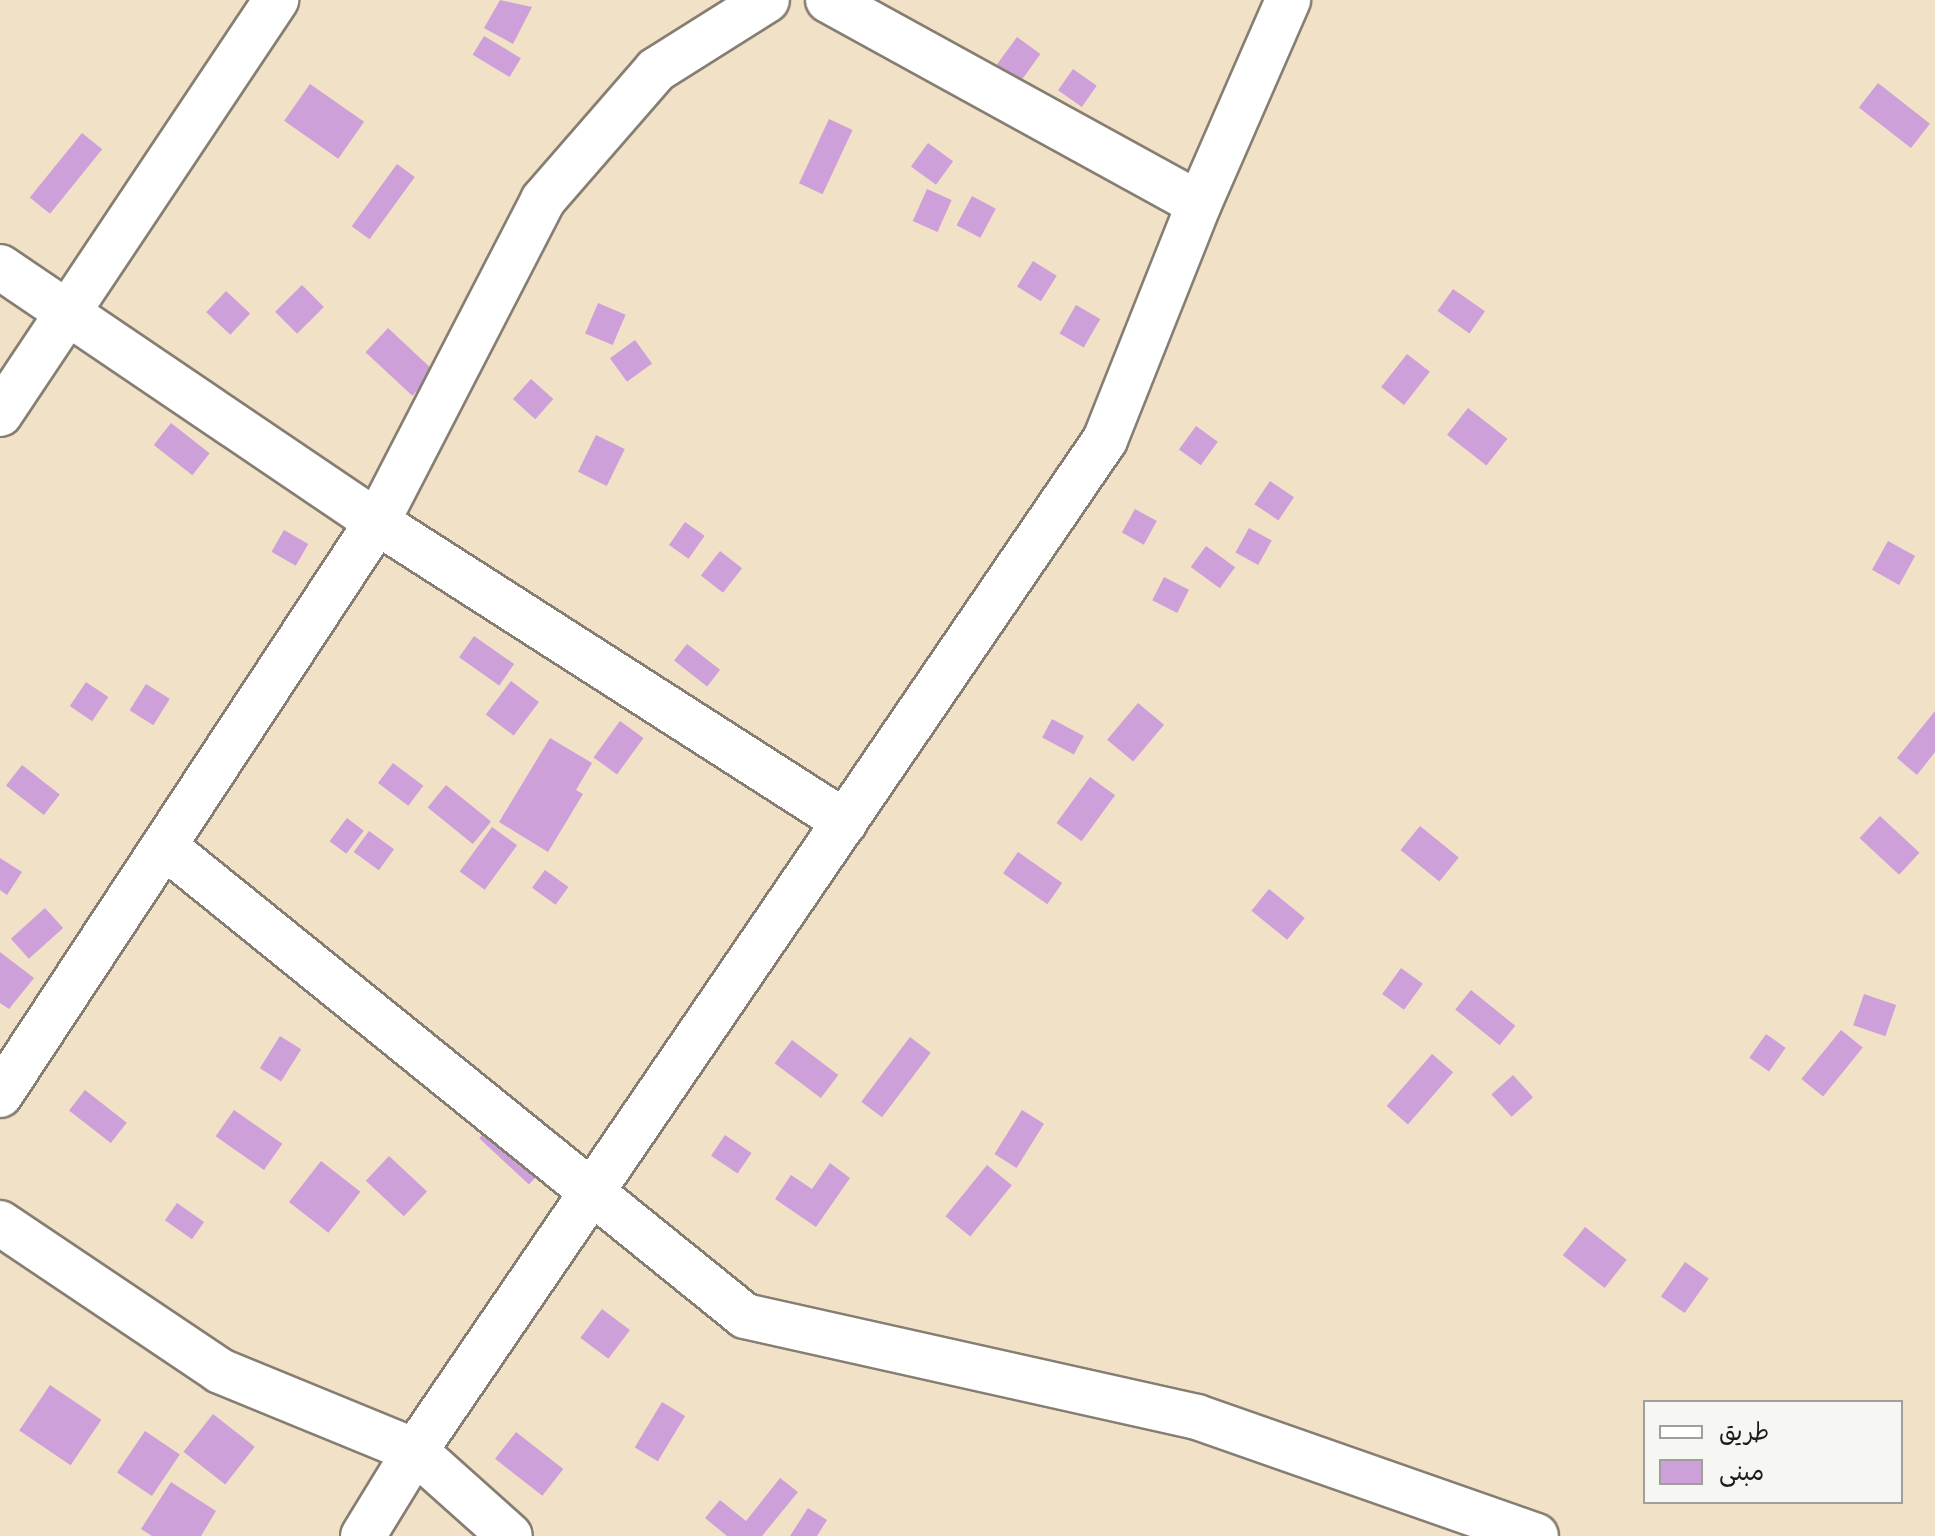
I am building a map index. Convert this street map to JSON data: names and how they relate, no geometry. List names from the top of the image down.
{
  "legend": ["طريق", "مبنى"]
}
